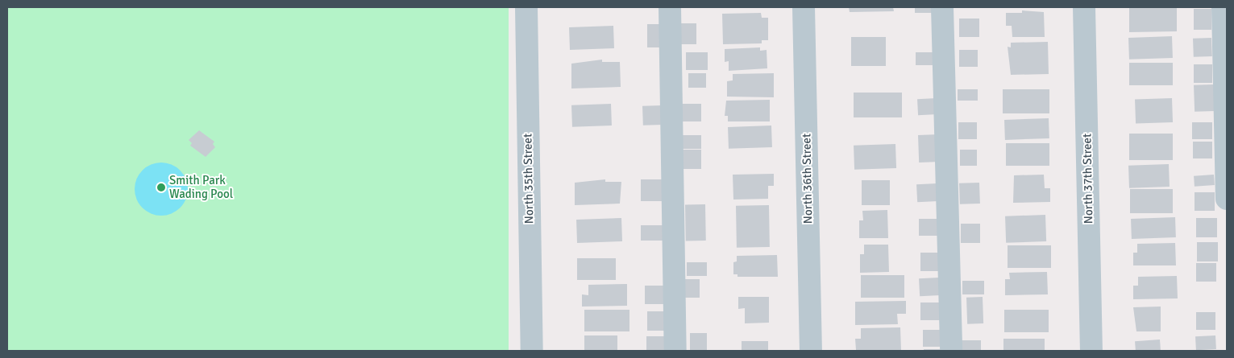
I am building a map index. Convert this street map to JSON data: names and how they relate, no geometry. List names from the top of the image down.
{
  "streets": {
    "street": ["North 35th Street", "North 36th Street", "North 37th Street"]
  },
  "places": ["Smith Park Wading Pool"]
}
